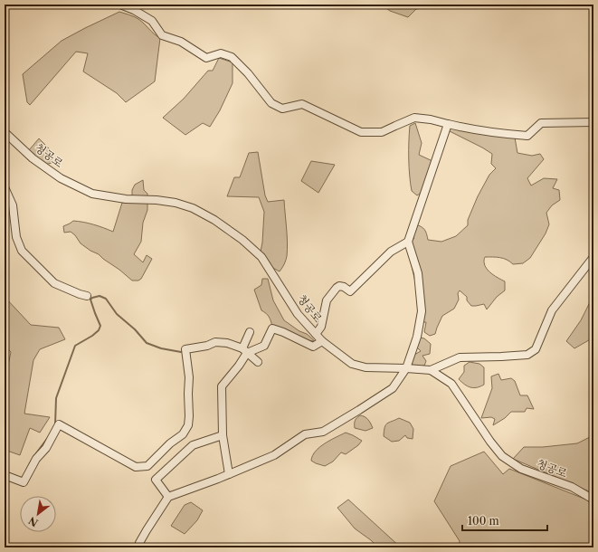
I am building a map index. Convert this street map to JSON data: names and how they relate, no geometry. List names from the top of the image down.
{
  "streets": {
    "street": ["청공로"]
  },
  "scale_bar": "100 m",
  "north": "bottom left"
}
